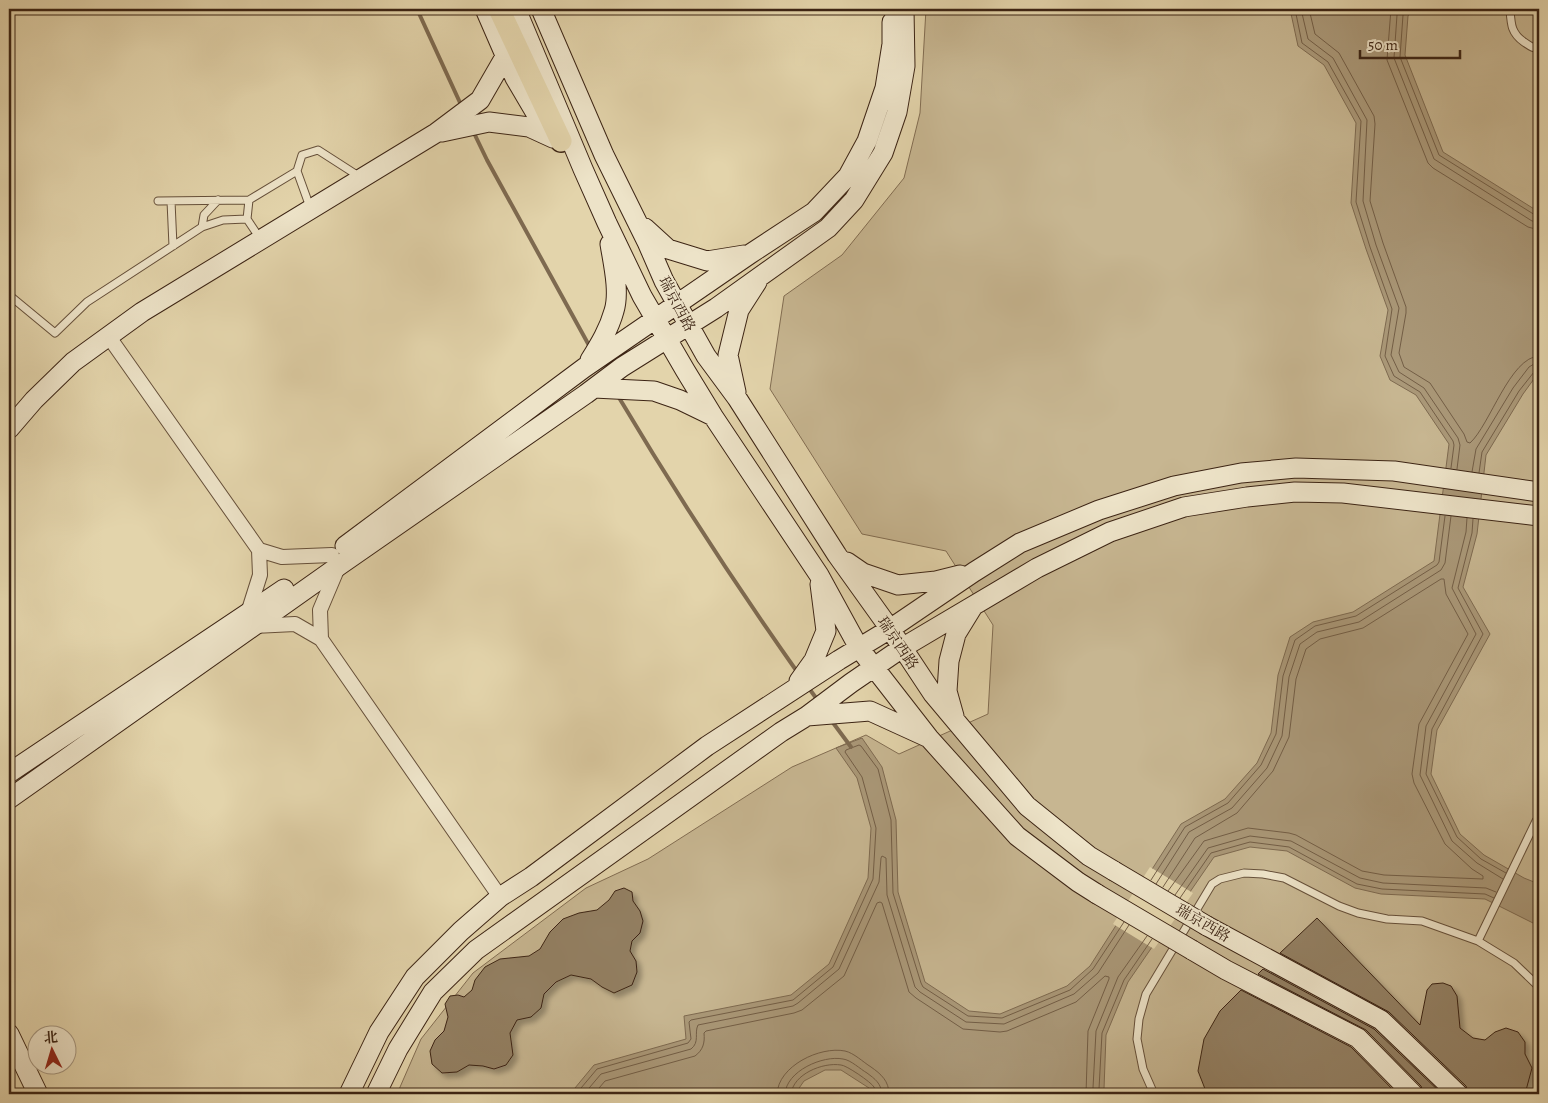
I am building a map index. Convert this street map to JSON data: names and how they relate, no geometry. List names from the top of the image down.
{
  "streets": {
    "street": ["瑞京西路"]
  },
  "scale_bar": "50 m",
  "north": "top"
}
